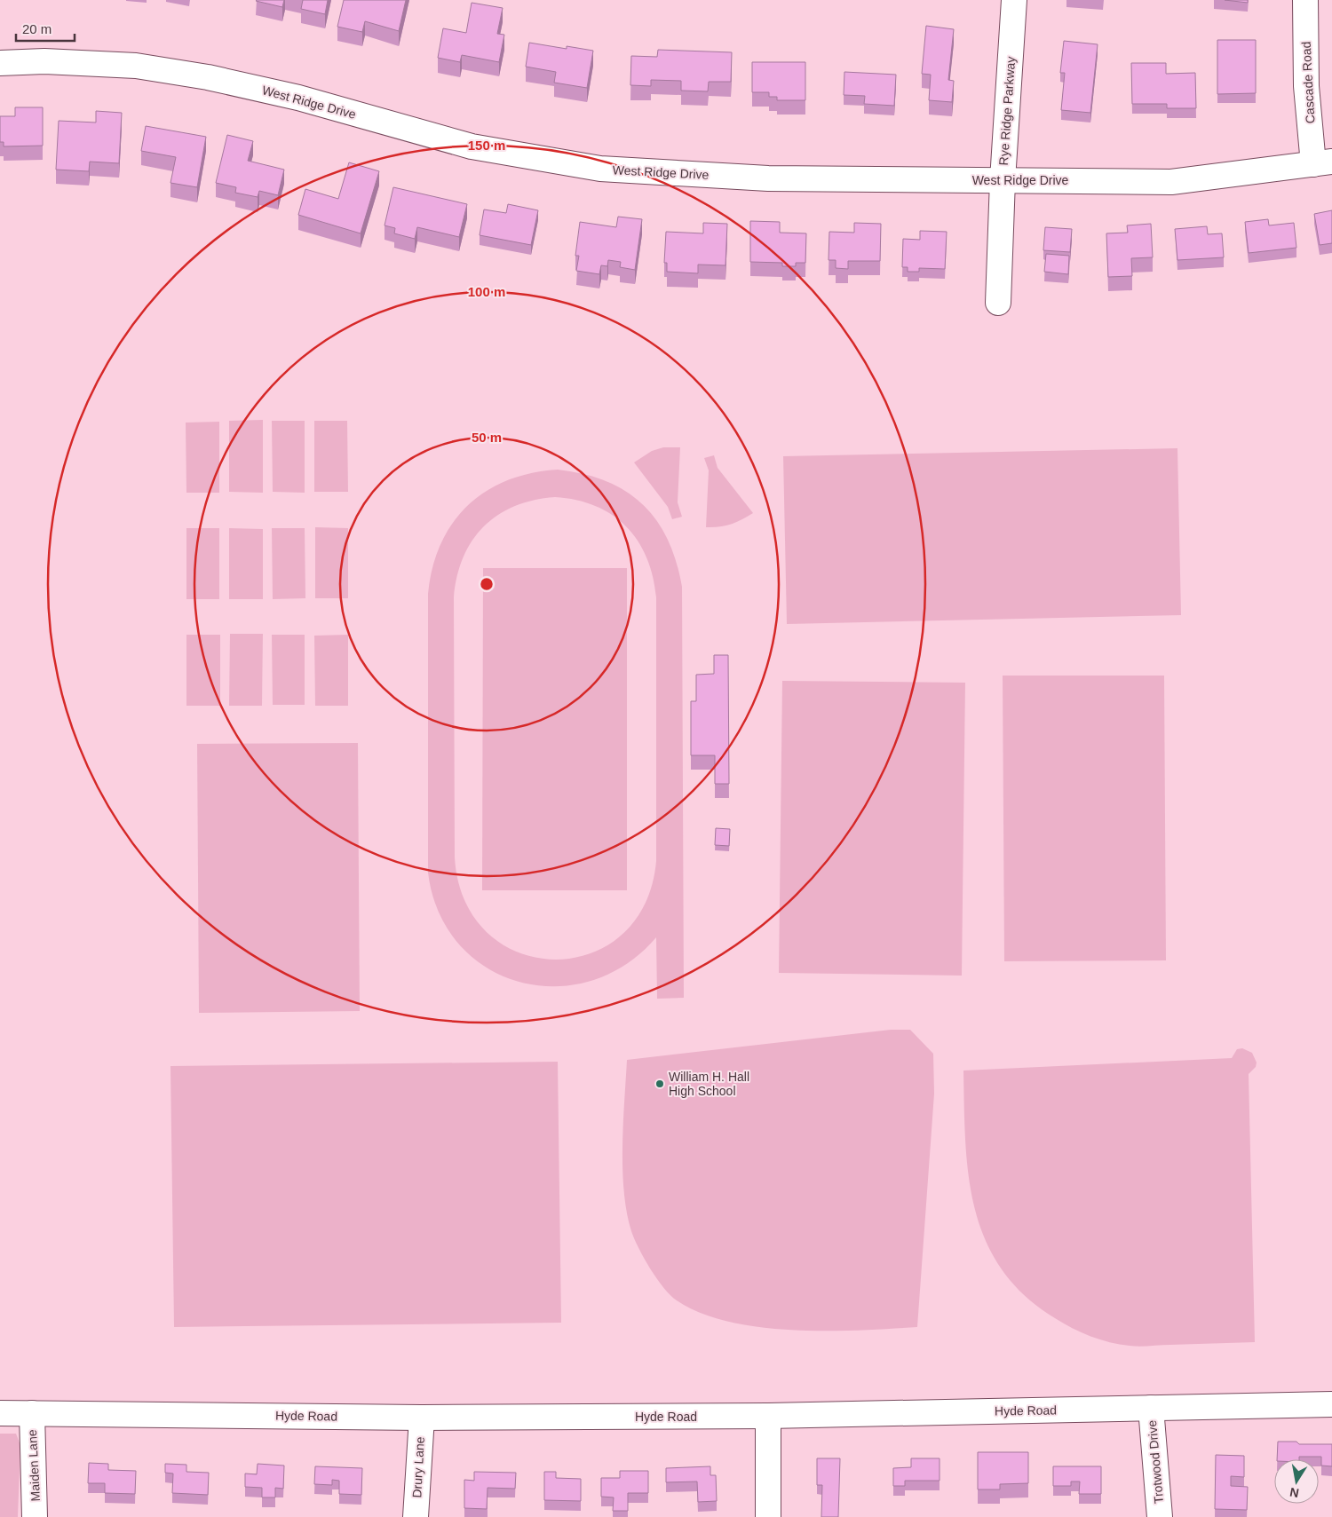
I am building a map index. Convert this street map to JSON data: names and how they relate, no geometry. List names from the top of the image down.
{
  "streets": {
    "street": [
      "Cascade Road",
      "West Ridge Drive",
      "Rye Ridge Parkway",
      "Hyde Road",
      "Trotwood Drive",
      "Maiden Lane",
      "Drury Lane"
    ]
  },
  "crossings": [
    ["Cascade Road", "West Ridge Drive"],
    ["West Ridge Drive", "Rye Ridge Parkway"],
    ["Hyde Road", "Trotwood Drive"],
    ["Hyde Road", "Maiden Lane"],
    ["Hyde Road", "Drury Lane"]
  ],
  "places": ["William H. Hall High School"],
  "scale_bar": "20 m",
  "north": "bottom",
  "rings": ["150 m", "100 m", "50 m"]
}
